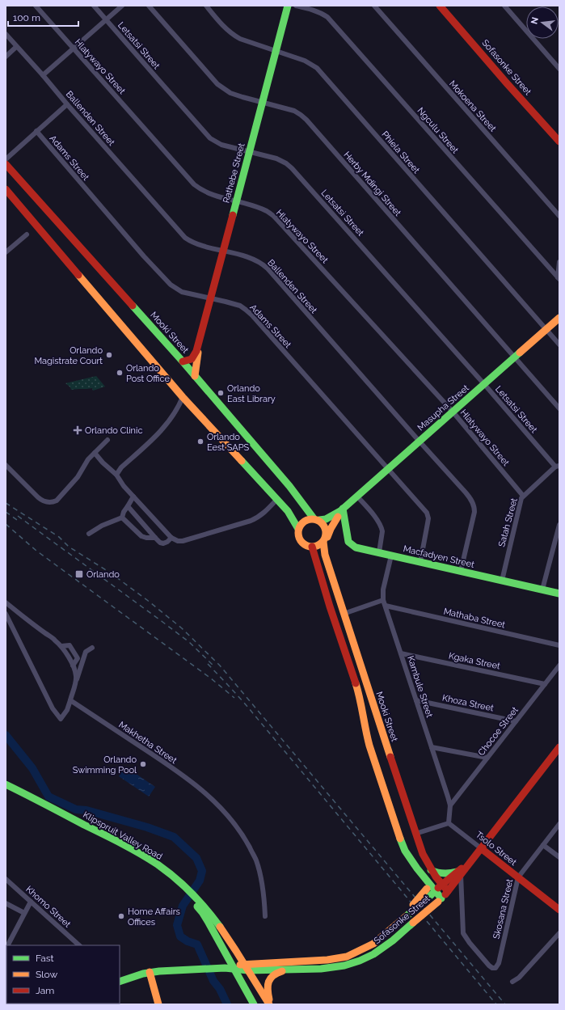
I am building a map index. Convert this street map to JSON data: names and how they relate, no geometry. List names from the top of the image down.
{
  "streets": {
    "main road": [
      "Sofasonke Street",
      "Rathebe Street",
      "Mooki Street",
      "Masupha Street",
      "Macfadyen Street",
      "Klipspruit Valley Road",
      "Tsolo Street"
    ],
    "street": [
      "Letsatsi Street",
      "Hlatywayo Street",
      "Mokoena Street",
      "Ballenden Street",
      "Ngculu Street",
      "Phiela Street",
      "Adams Street",
      "Herby Mdingi Street",
      "Satah Street",
      "Mathaba Street",
      "Kgaka Street",
      "Kambule Street",
      "Khoza Street",
      "Chocoe Street",
      "Makhetha Street",
      "Khomo Street",
      "Skosana Street"
    ]
  },
  "crossings": [
    ["Letsatsi Street", "Rathebe Street"],
    ["Letsatsi Street", "Masupha Street"],
    ["Letsatsi Street", "Satah Street"],
    ["Hlatywayo Street", "Rathebe Street"],
    ["Hlatywayo Street", "Masupha Street"],
    ["Hlatywayo Street", "Satah Street"],
    ["Sofasonke Street", "Mooki Street"],
    ["Sofasonke Street", "Klipspruit Valley Road"],
    ["Sofasonke Street", "Tsolo Street"],
    ["Sofasonke Street", "Skosana Street"],
    ["Ballenden Street", "Rathebe Street"],
    ["Ballenden Street", "Masupha Street"],
    ["Ballenden Street", "Macfadyen Street"],
    ["Phiela Street", "Rathebe Street"],
    ["Phiela Street", "Masupha Street"],
    ["Adams Street", "Rathebe Street"],
    ["Adams Street", "Masupha Street"],
    ["Adams Street", "Macfadyen Street"],
    ["Rathebe Street", "Herby Mdingi Street"],
    ["Rathebe Street", "Mooki Street"],
    ["Herby Mdingi Street", "Masupha Street"],
    ["Mooki Street", "Masupha Street"],
    ["Masupha Street", "Macfadyen Street"],
    ["Satah Street", "Macfadyen Street"],
    ["Macfadyen Street", "Kambule Street"],
    ["Mathaba Street", "Kambule Street"],
    ["Kgaka Street", "Kambule Street"],
    ["Kgaka Street", "Chocoe Street"],
    ["Kambule Street", "Khoza Street"],
    ["Kambule Street", "Chocoe Street"],
    ["Kambule Street", "Tsolo Street"],
    ["Khoza Street", "Chocoe Street"],
    ["Tsolo Street", "Skosana Street"]
  ],
  "places": {
    "other": [
      "Orlando Magistrate Court",
      "Orlando Post Office",
      "Orlando East Library",
      "Orlando Eest SAPS",
      "Orlando Swimming Pool",
      "Home Affairs Offices"
    ],
    "health": ["Orlando Clinic"],
    "transit": ["Orlando"]
  },
  "legend": ["Fast", "Slow", "Jam"],
  "scale_bar": "100 m",
  "north": "left"
}
